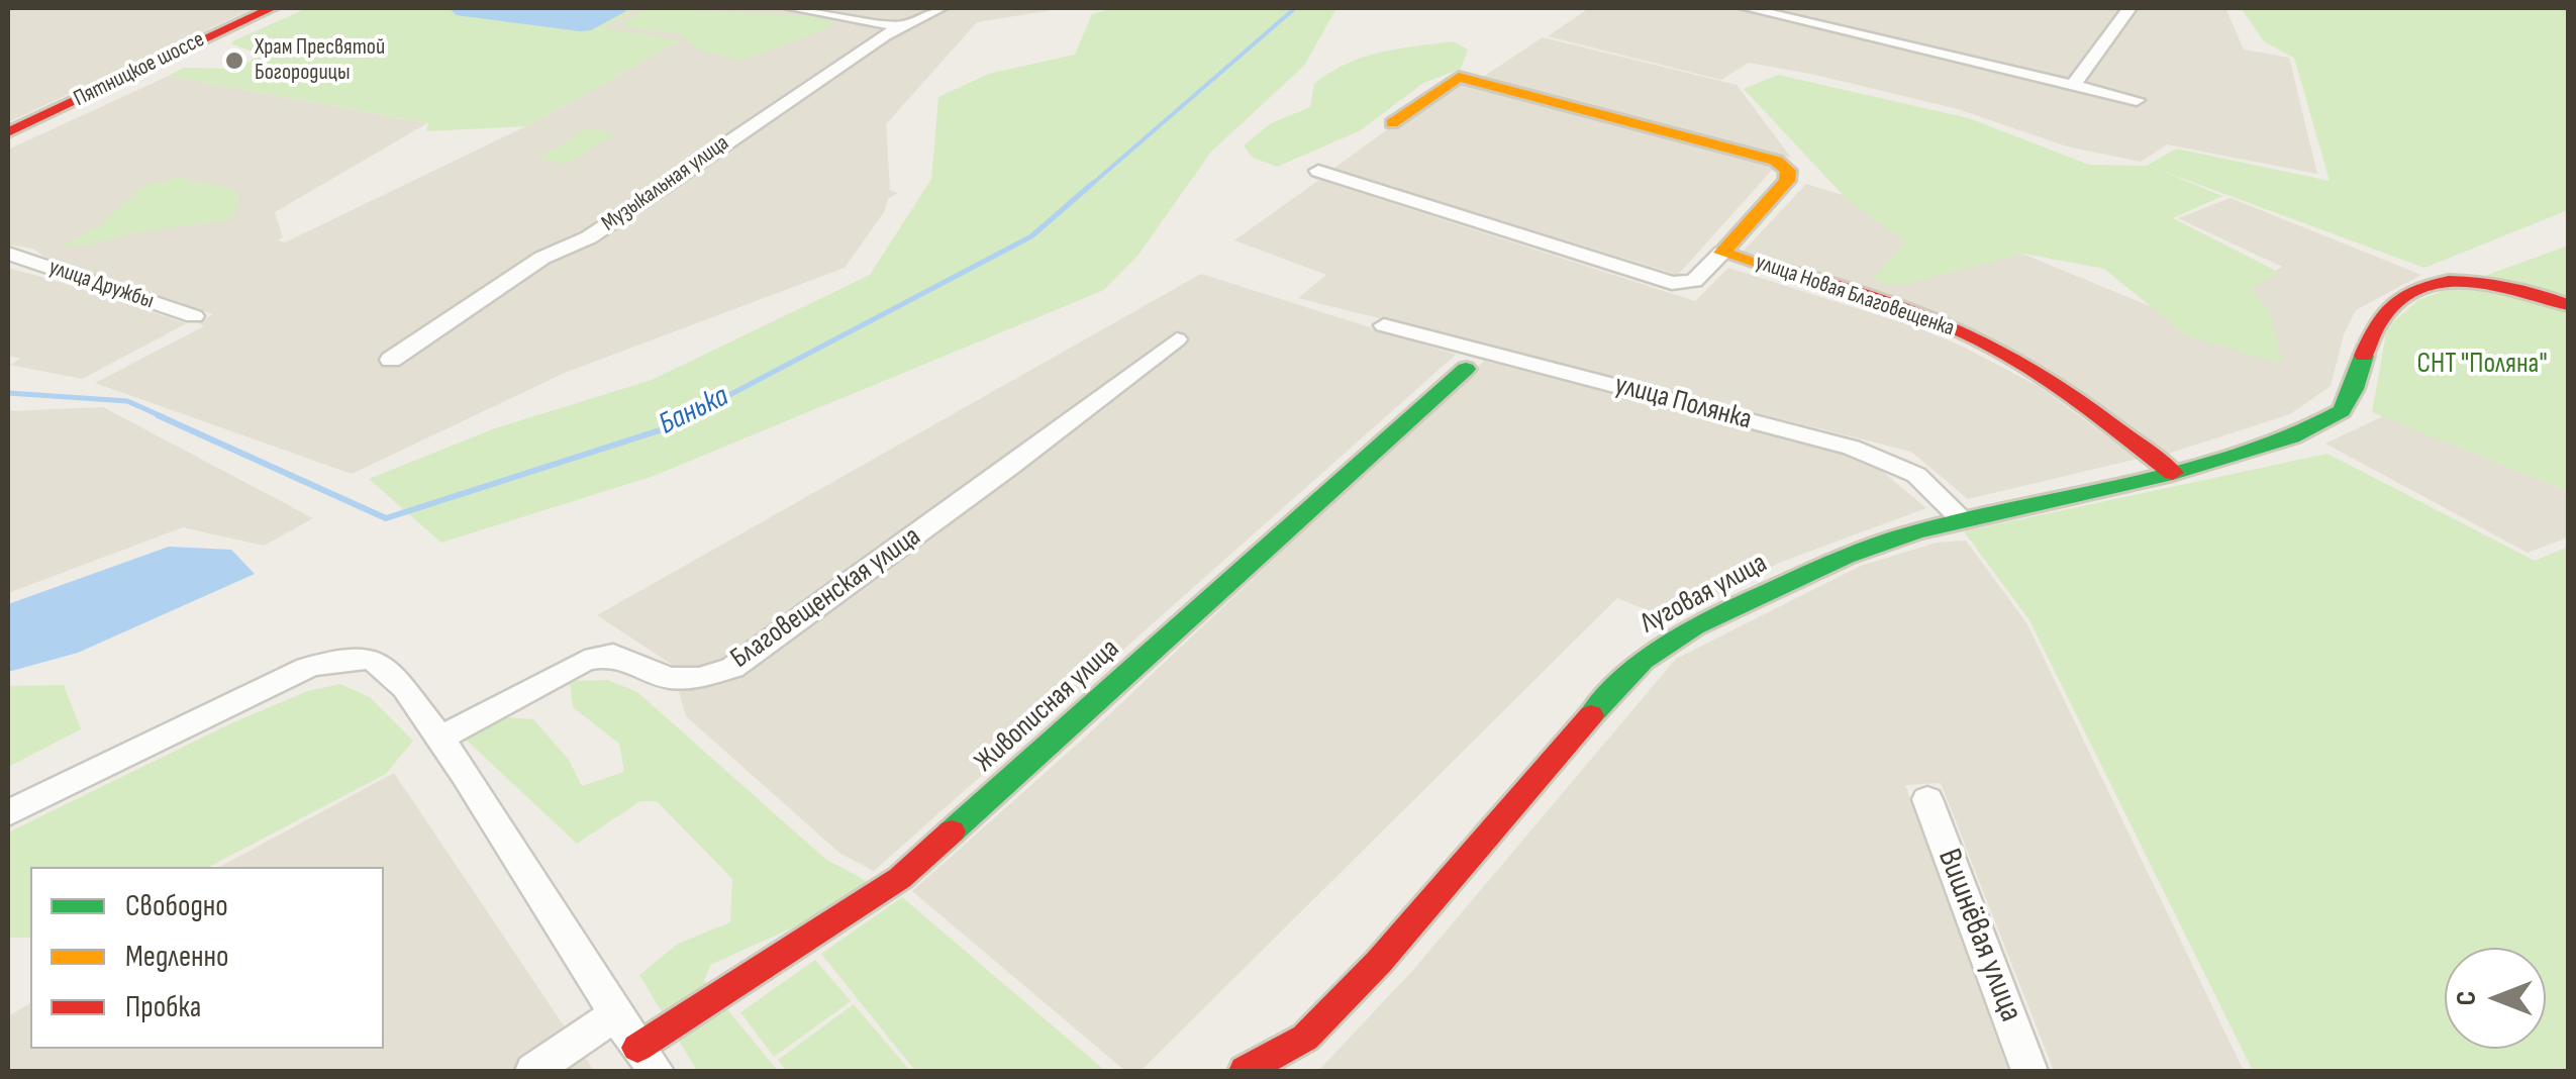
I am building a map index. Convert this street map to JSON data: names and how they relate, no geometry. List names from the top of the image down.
{
  "streets": {
    "street": [
      "Пятницкое шоссе",
      "Музыкальная улица",
      "улица Дружбы",
      "улица Новая Благовещенка",
      "улица Полянка",
      "Луговая улица",
      "Благовещенская улица",
      "Живописная улица",
      "Вишнёвая улица"
    ]
  },
  "crossings": [
    ["улица Новая Благовещенка", "Луговая улица"],
    ["улица Полянка", "Луговая улица"]
  ],
  "water": ["Банька"],
  "parks": ["СНТ \"Поляна\""],
  "places": ["Храм Пресвятой Богородицы"],
  "legend": ["Свободно", "Медленно", "Пробка"],
  "north": "left"
}
